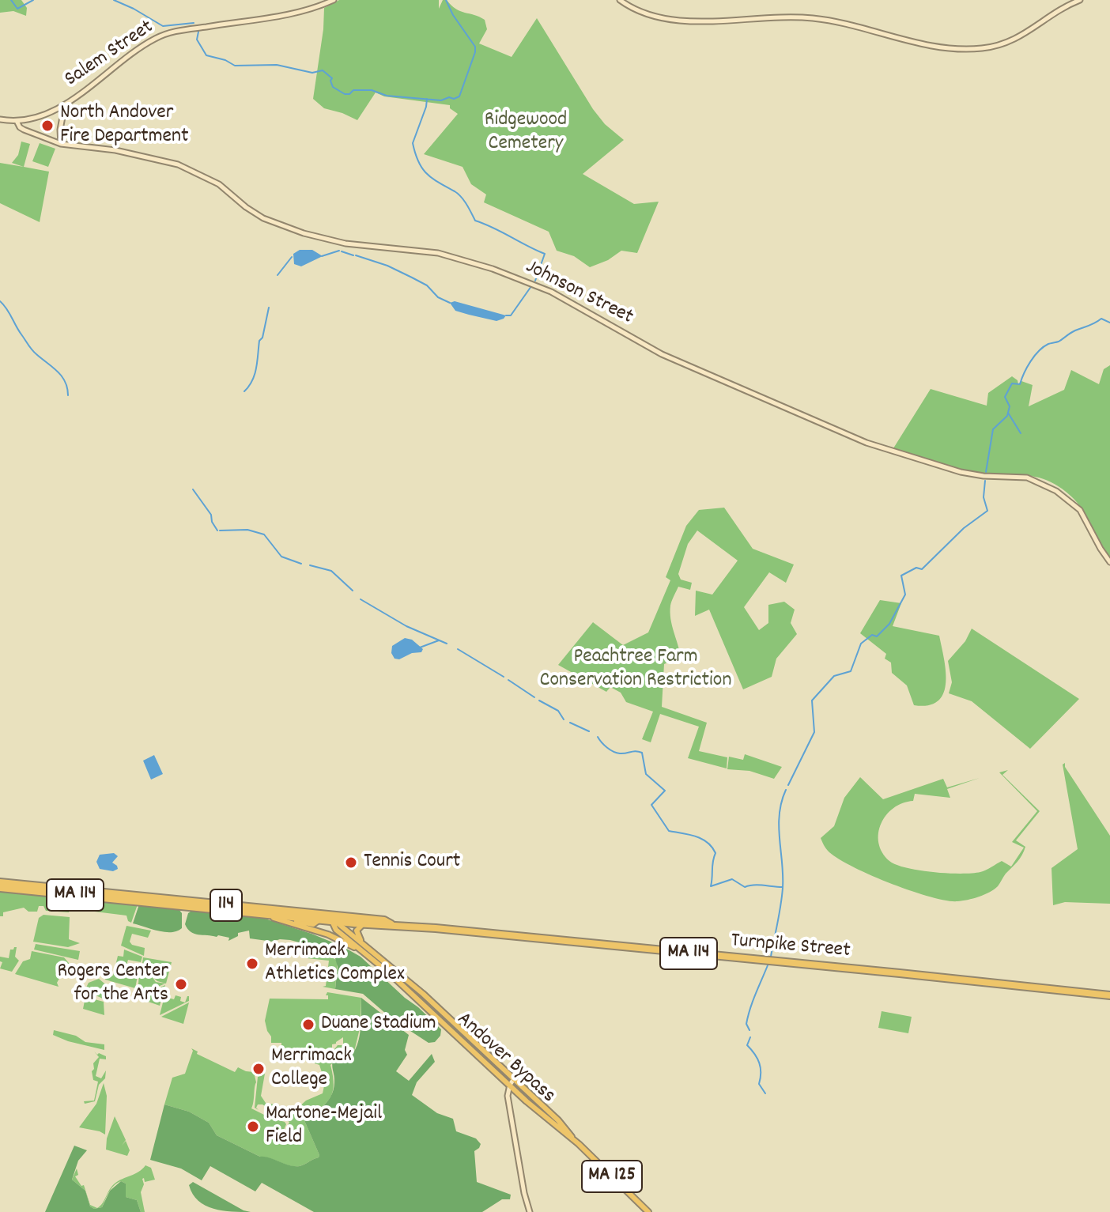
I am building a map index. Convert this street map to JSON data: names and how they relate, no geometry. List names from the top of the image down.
{
  "streets": {
    "highway": ["MA 114", "114", "Turnpike Street"],
    "main road": ["Andover Bypass", "MA 125"],
    "street": ["Salem Street", "Johnson Street"]
  },
  "crossings": [
    ["Salem Street", "Johnson Street"],
    ["Turnpike Street", "Andover Bypass"],
    ["Turnpike Street", "MA 125"],
    ["Andover Bypass", "MA 125"]
  ],
  "parks": ["Ridgewood Cemetery", "Peachtree Farm Conservation Restriction"],
  "places": [
    "North Andover Fire Department",
    "Tennis Court",
    "Merrimack Athletics Complex",
    "Rogers Center for the Arts",
    "Duane Stadium",
    "Merrimack College",
    "Martone-Mejail Field"
  ]
}
